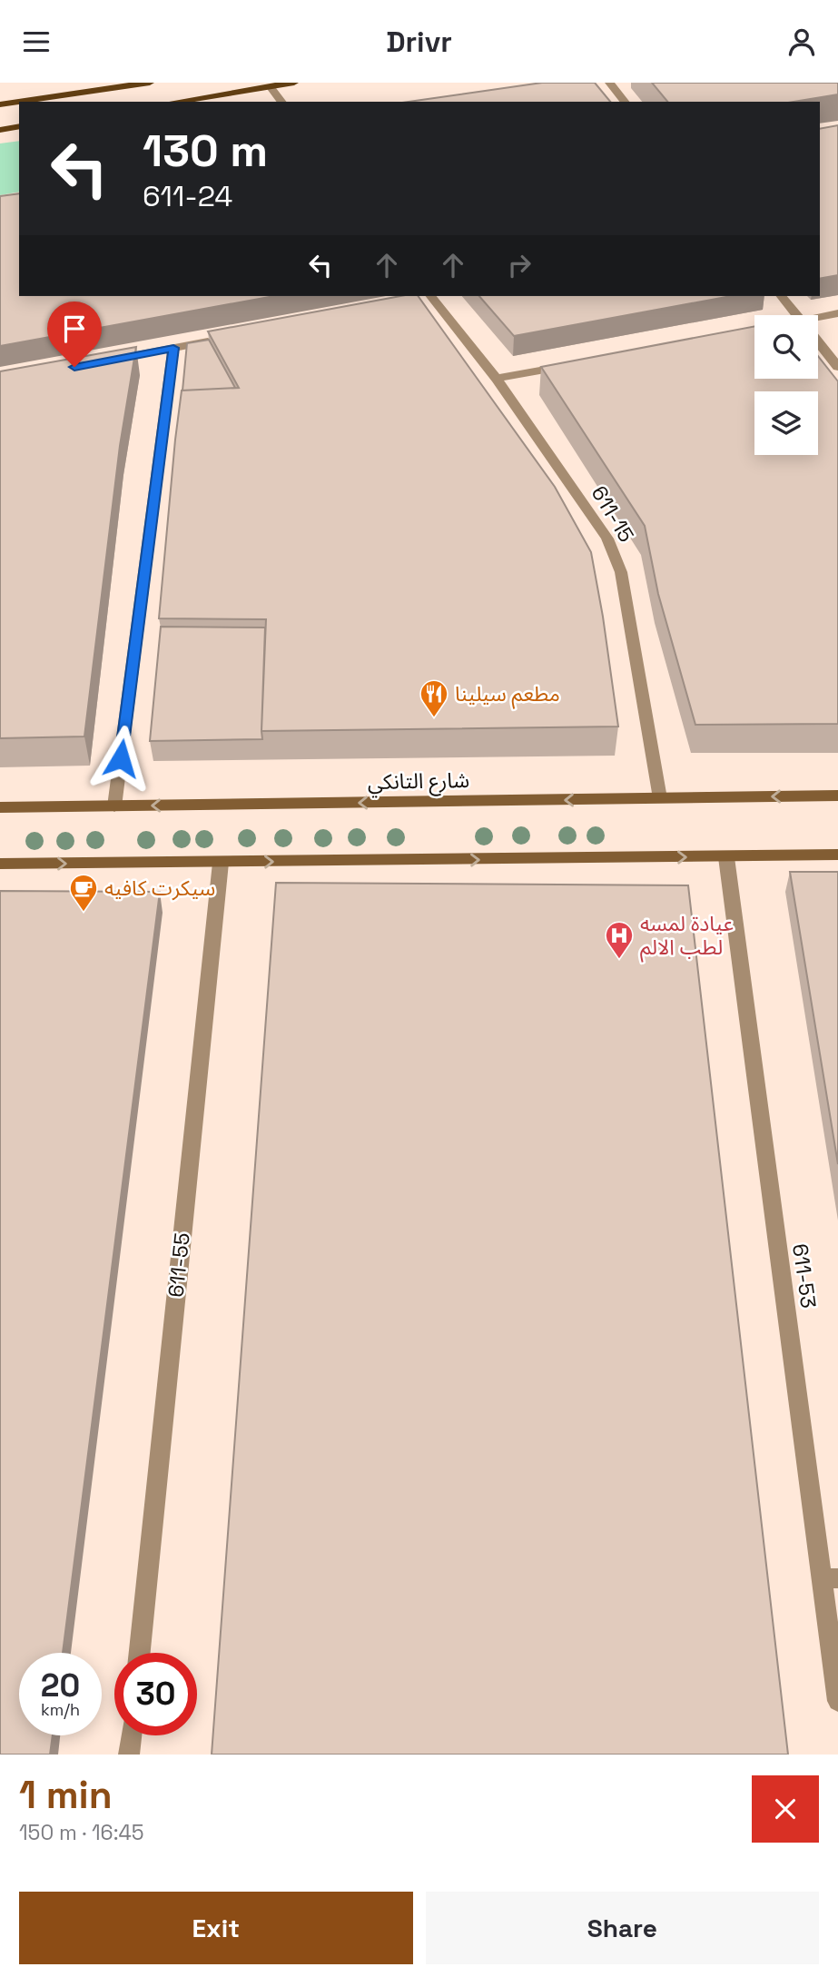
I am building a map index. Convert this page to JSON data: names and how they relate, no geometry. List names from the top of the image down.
{
  "streets": {
    "street": [
      "611-15",
      "شارع التانكي",
      "611-55",
      "611-53"
    ]
  },
  "crossings": [
    ["611-15", "شارع التانكي"]
  ],
  "places": {
    "restaurant": ["مطعم سيلينا"],
    "cafe": ["سيكرت كافيه"],
    "hospital": ["عيادة لمسه لطب الالم"]
  },
  "page": {
    "header": "Drivr",
    "turn": ["130 m", "611-24"],
    "speed": "20 km/h",
    "limit": "30",
    "heading": ["1 min", "150 m · 16:45"],
    "buttons": ["Exit", "Share"]
  }
}
